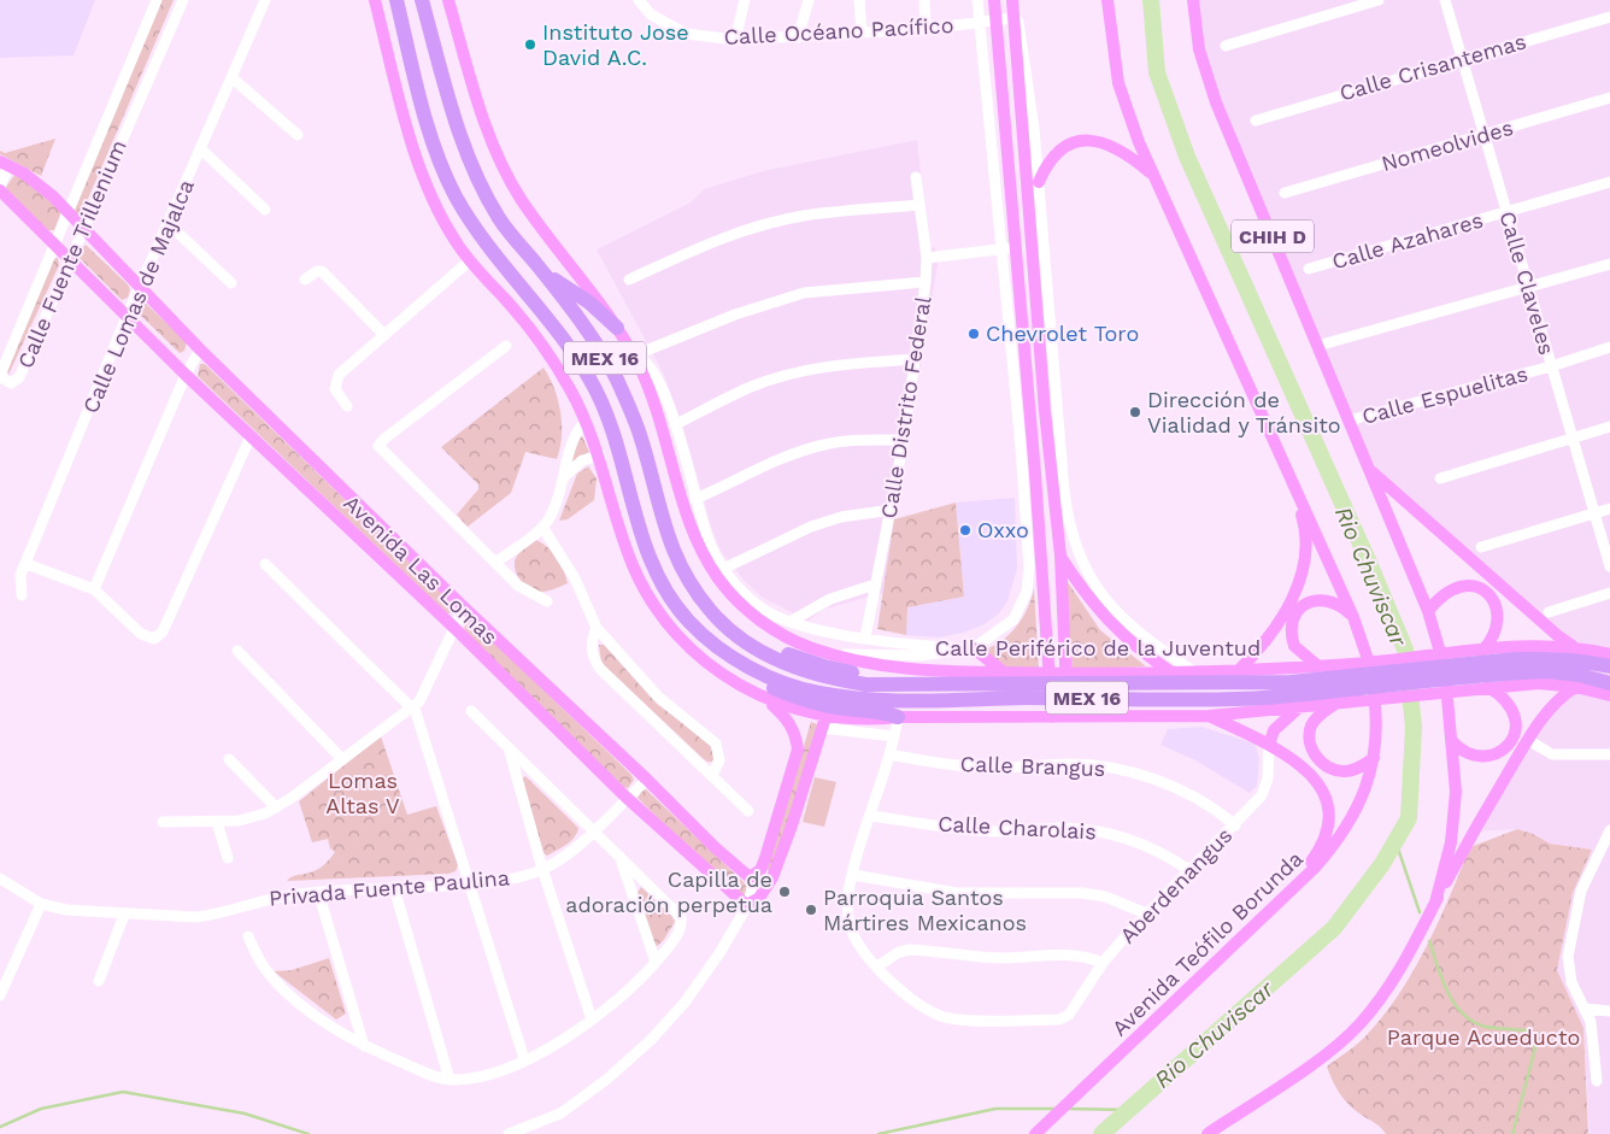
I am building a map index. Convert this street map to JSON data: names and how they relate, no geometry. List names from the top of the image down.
{
  "streets": {
    "highway": ["MEX 16", "Calle Periférico de la Juventud"],
    "main road": ["CHIH D", "Avenida Las Lomas", "Avenida Teófilo Borunda"],
    "street": [
      "Calle Océano Pacífico",
      "Calle Crisantemas",
      "Nomeolvides",
      "Calle Azahares",
      "Calle Fuente Trillenium",
      "Calle Claveles",
      "Calle Lomas de Majalca",
      "Calle Espuelitas",
      "Calle Distrito Federal",
      "Calle Brangus",
      "Calle Charolais",
      "Aberdenangus",
      "Privada Fuente Paulina"
    ]
  },
  "crossings": [
    ["Calle Crisantemas", "Calle Claveles"],
    ["Nomeolvides", "Calle Claveles"],
    ["CHIH D", "Calle Espuelitas"],
    ["Calle Azahares", "Calle Claveles"],
    ["Calle Fuente Trillenium", "Avenida Las Lomas"],
    ["Calle Claveles", "Calle Espuelitas"],
    ["Calle Lomas de Majalca", "Avenida Las Lomas"],
    ["MEX 16", "Calle Periférico de la Juventud"],
    ["Avenida Las Lomas", "Privada Fuente Paulina"],
    ["Calle Brangus", "Aberdenangus"],
    ["Calle Charolais", "Aberdenangus"]
  ],
  "water": ["Rio Chuviscar"],
  "parks": ["Lomas Altas V", "Parque Acueducto"],
  "places": [
    "Instituto Jose David A.C.",
    "Chevrolet Toro",
    "Dirección de Vialidad y Tránsito",
    "Oxxo",
    "Capilla de adoración perpetua",
    "Parroquia Santos Mártires Mexicanos"
  ]
}
